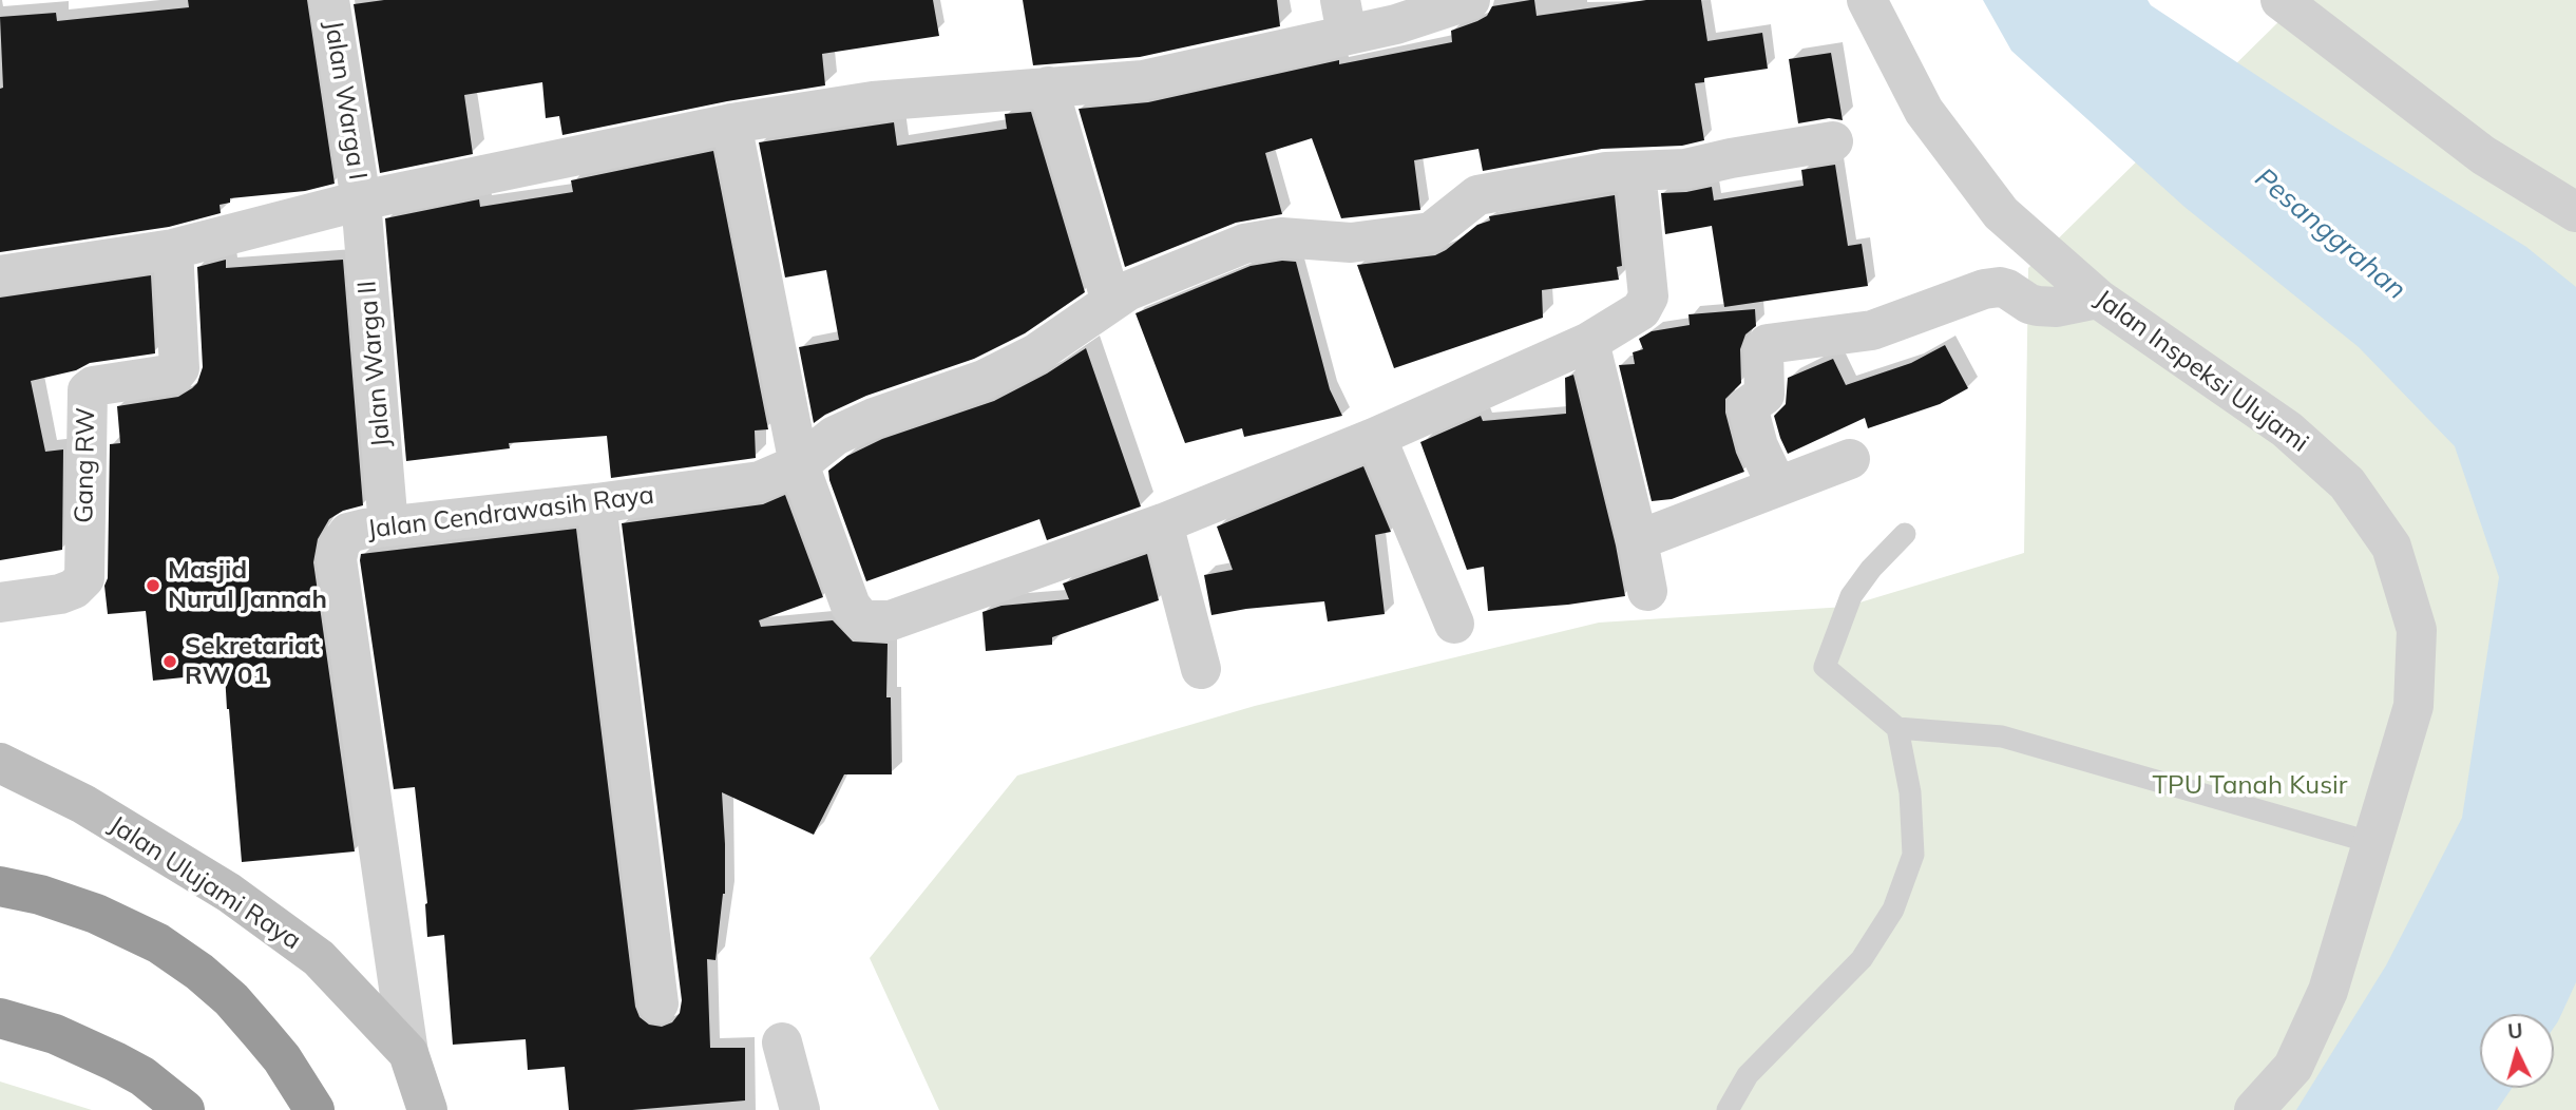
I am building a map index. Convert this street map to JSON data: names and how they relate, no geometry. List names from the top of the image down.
{
  "streets": {
    "street": [
      "Jalan Warga I",
      "Jalan Warga II",
      "Jalan Inspeksi Ulujami",
      "Gang RW",
      "Jalan Cendrawasih Raya",
      "Jalan Ulujami Raya"
    ]
  },
  "crossings": [
    ["Jalan Warga I", "Jalan Warga II"],
    ["Jalan Warga II", "Jalan Cendrawasih Raya"],
    ["Jalan Cendrawasih Raya", "Jalan Ulujami Raya"]
  ],
  "water": ["Pesanggrahan"],
  "parks": ["TPU Tanah Kusir"],
  "places": ["Masjid Nurul Jannah", "Sekretariat RW 01"],
  "north": "top"
}
